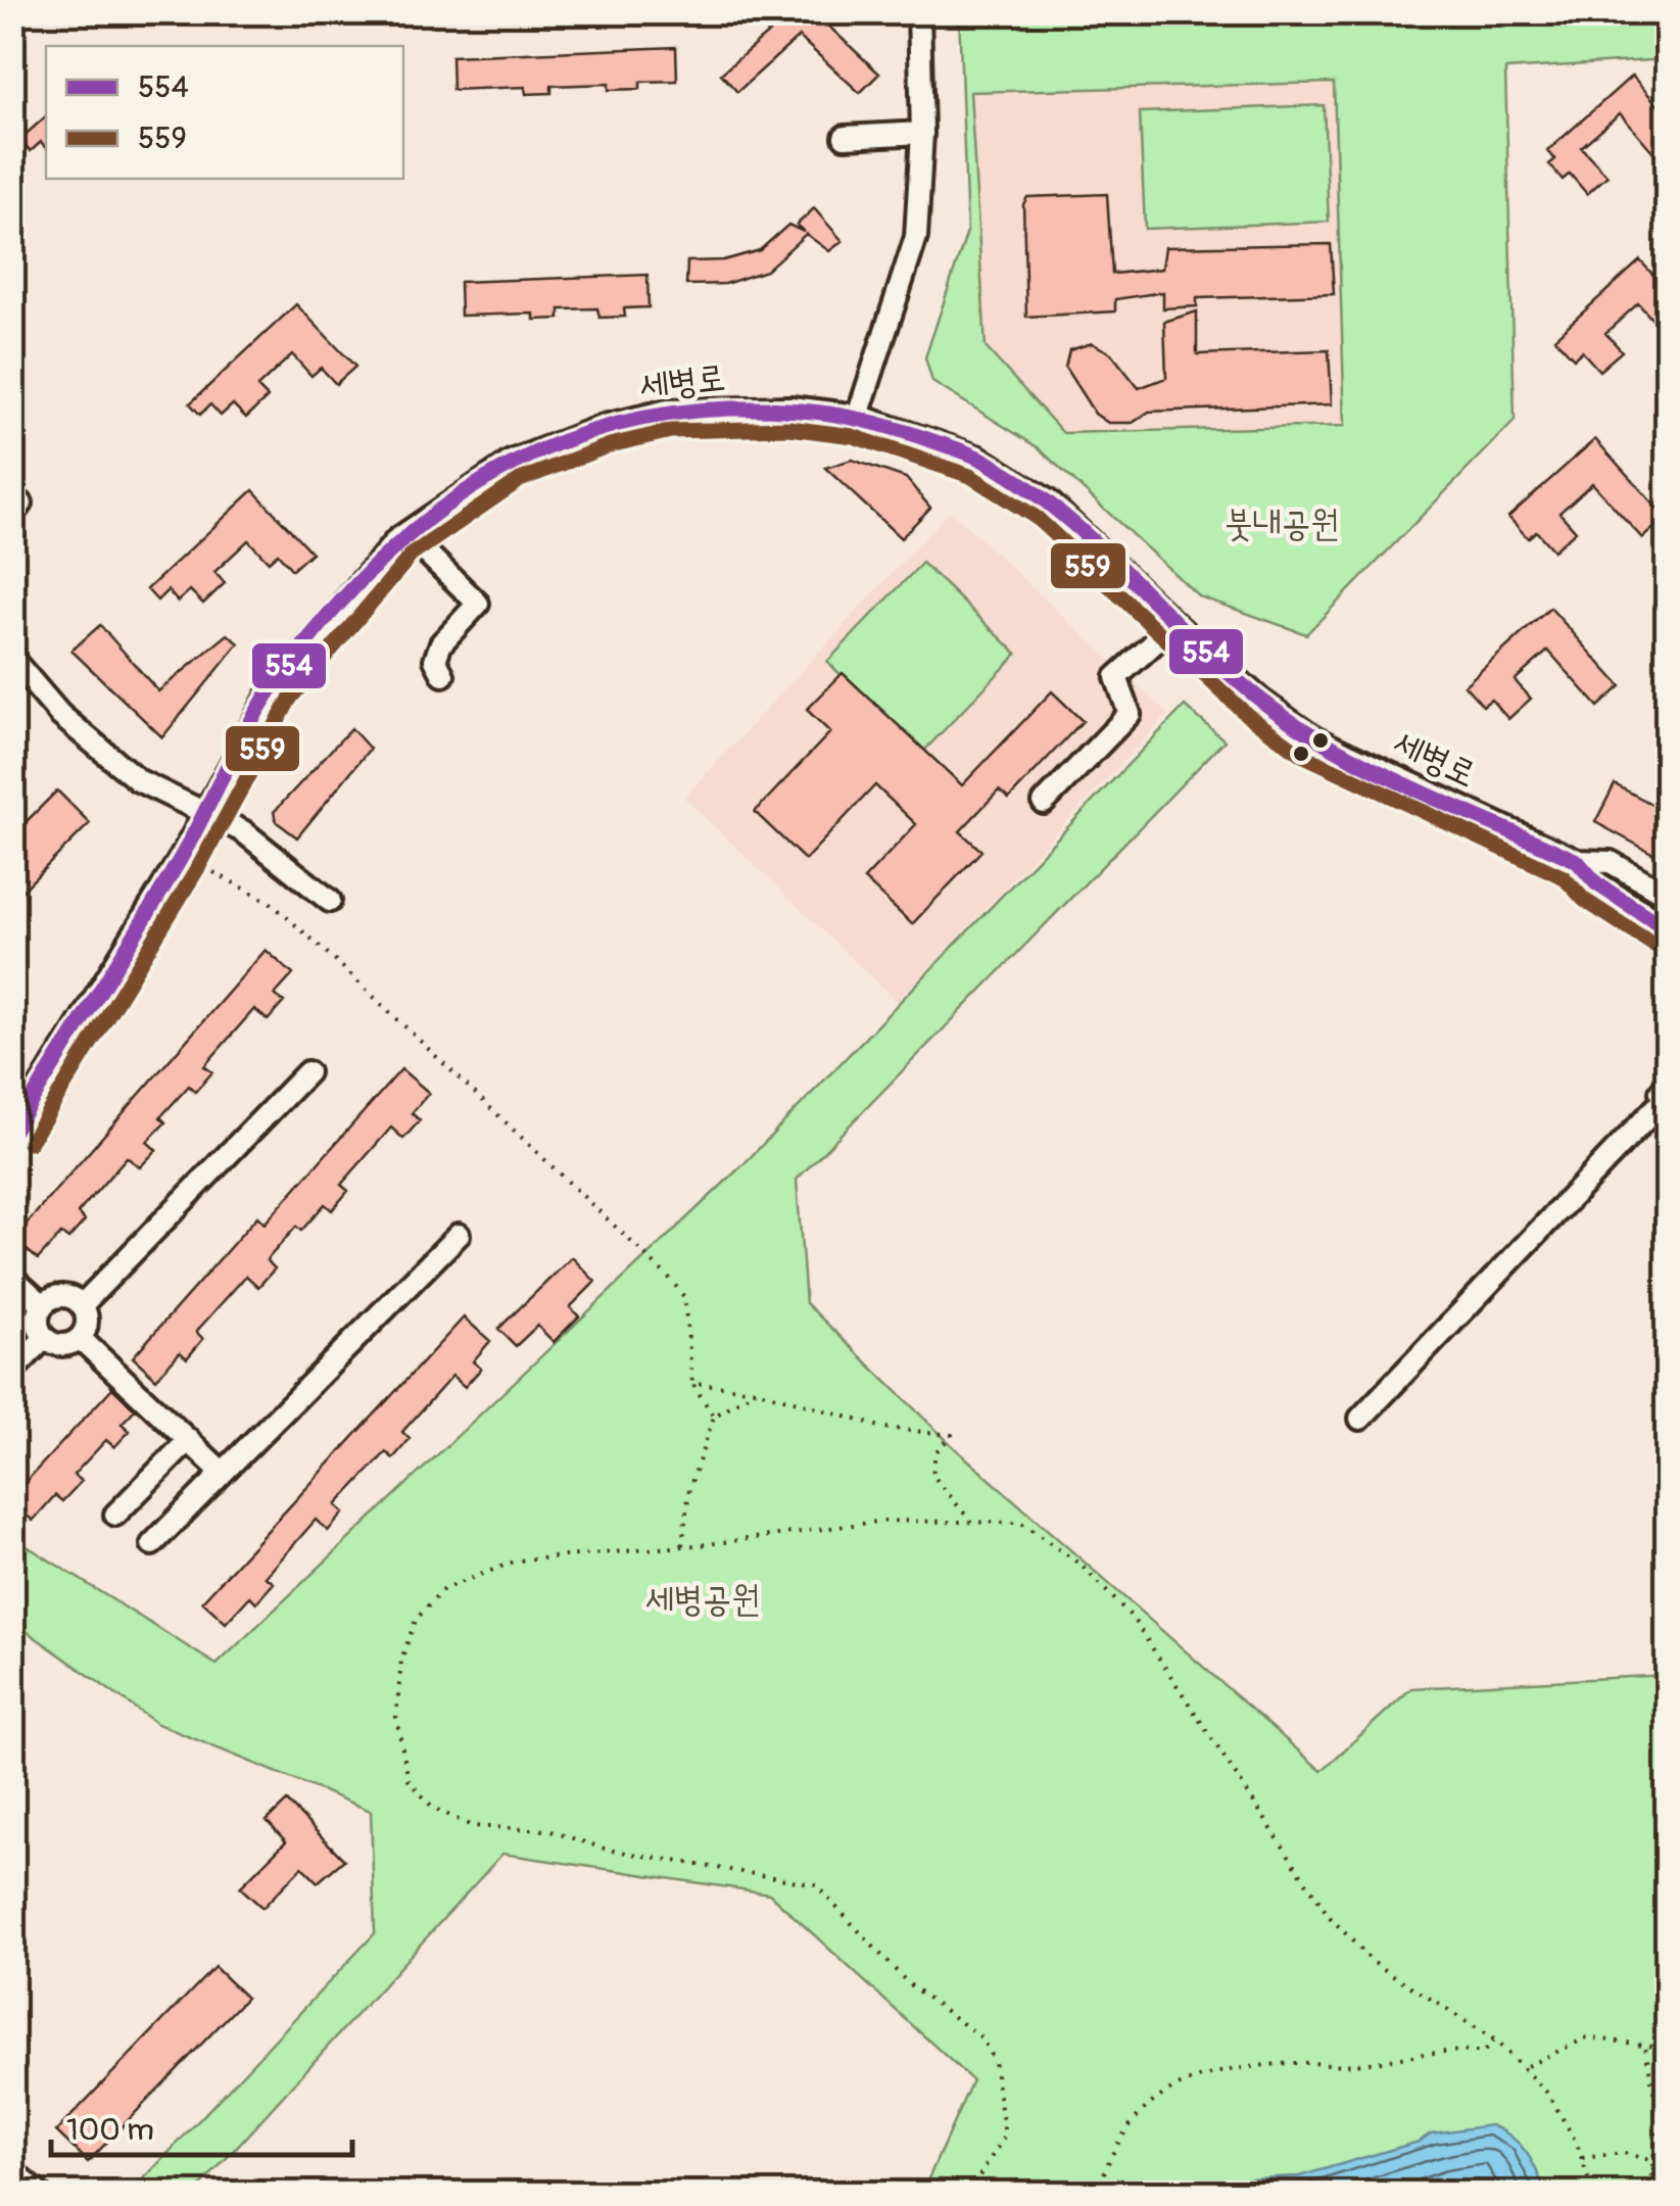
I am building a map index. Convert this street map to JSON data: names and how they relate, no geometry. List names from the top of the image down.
{
  "streets": {
    "street": ["세병로"]
  },
  "parks": ["붓내공원", "세병공원"],
  "lines": ["transit line 554", "transit line 559"],
  "legend": ["554", "559"],
  "scale_bar": "100 m"
}
